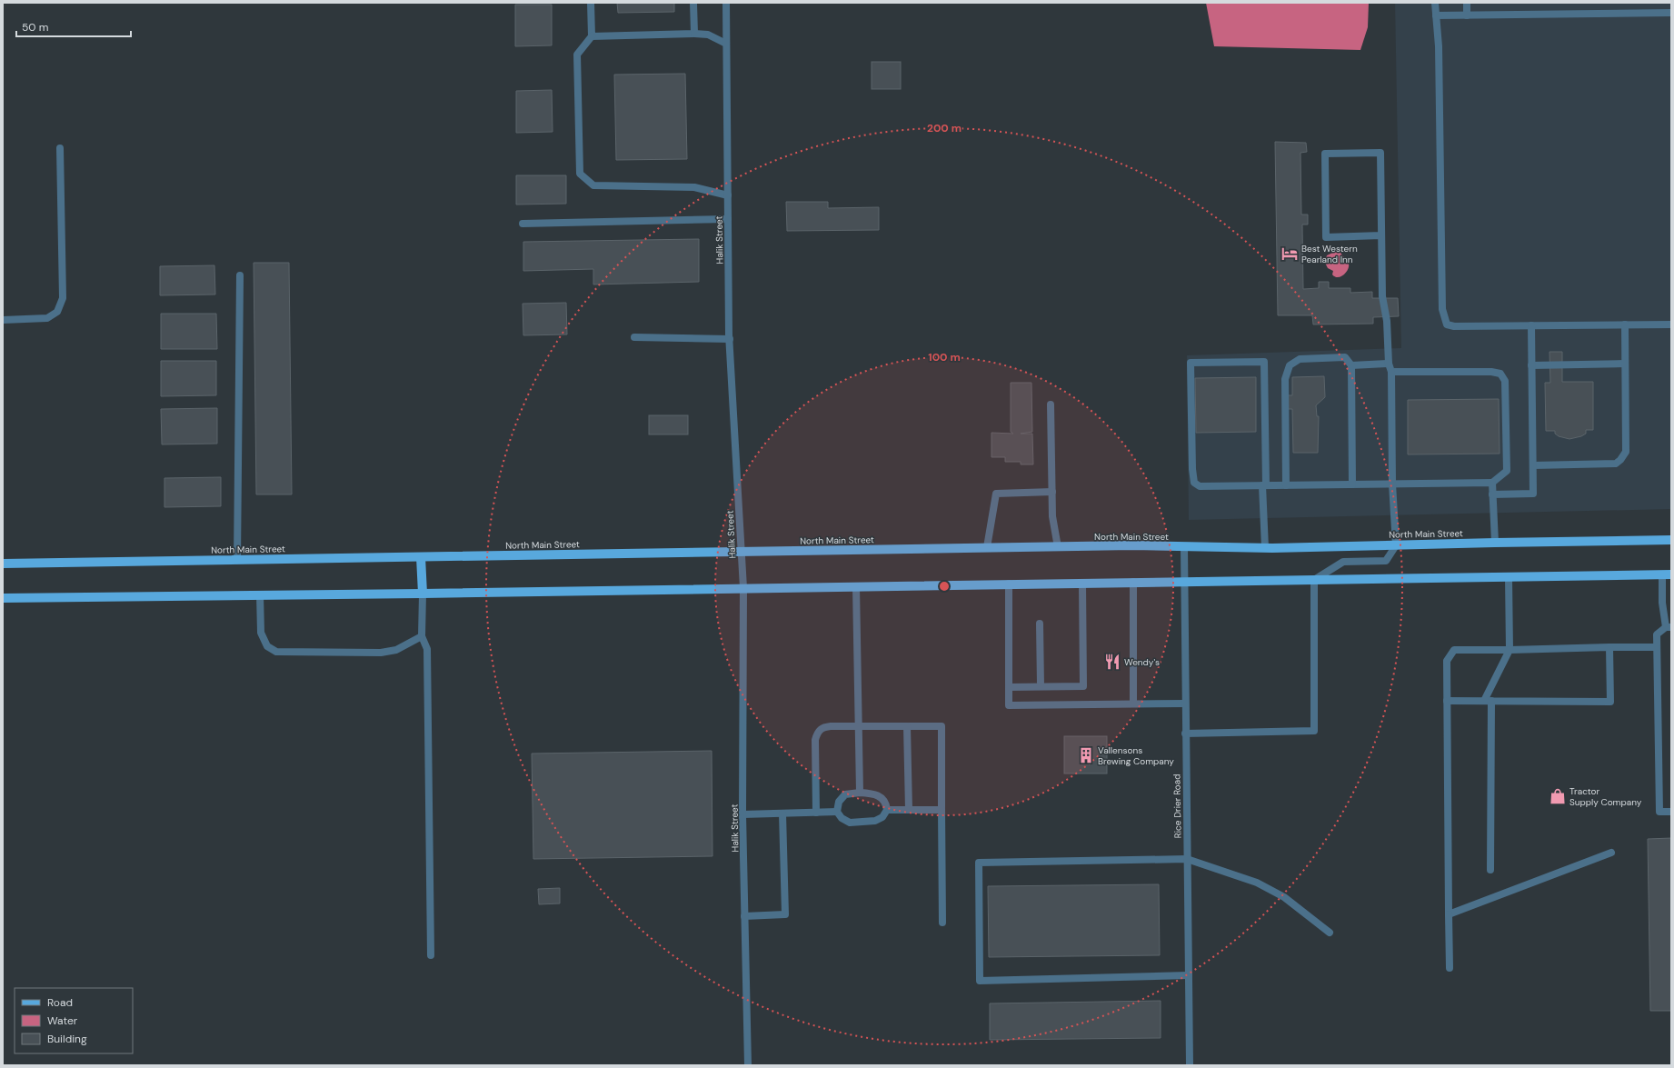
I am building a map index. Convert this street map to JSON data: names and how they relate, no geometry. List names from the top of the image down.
{
  "streets": {
    "main road": ["North Main Street"],
    "street": ["Halik Street", "Rice Drier Road"]
  },
  "crossings": [
    ["Halik Street", "North Main Street"],
    ["North Main Street", "Rice Drier Road"]
  ],
  "places": {
    "hotel": ["Best Western Pearland Inn"],
    "restaurant": ["Wendy's"],
    "building": ["Vallensons Brewing Company"],
    "shop": ["Tractor Supply Company"]
  },
  "legend": ["Road", "Water", "Building"],
  "scale_bar": "50 m",
  "rings": ["200 m", "100 m"]
}
